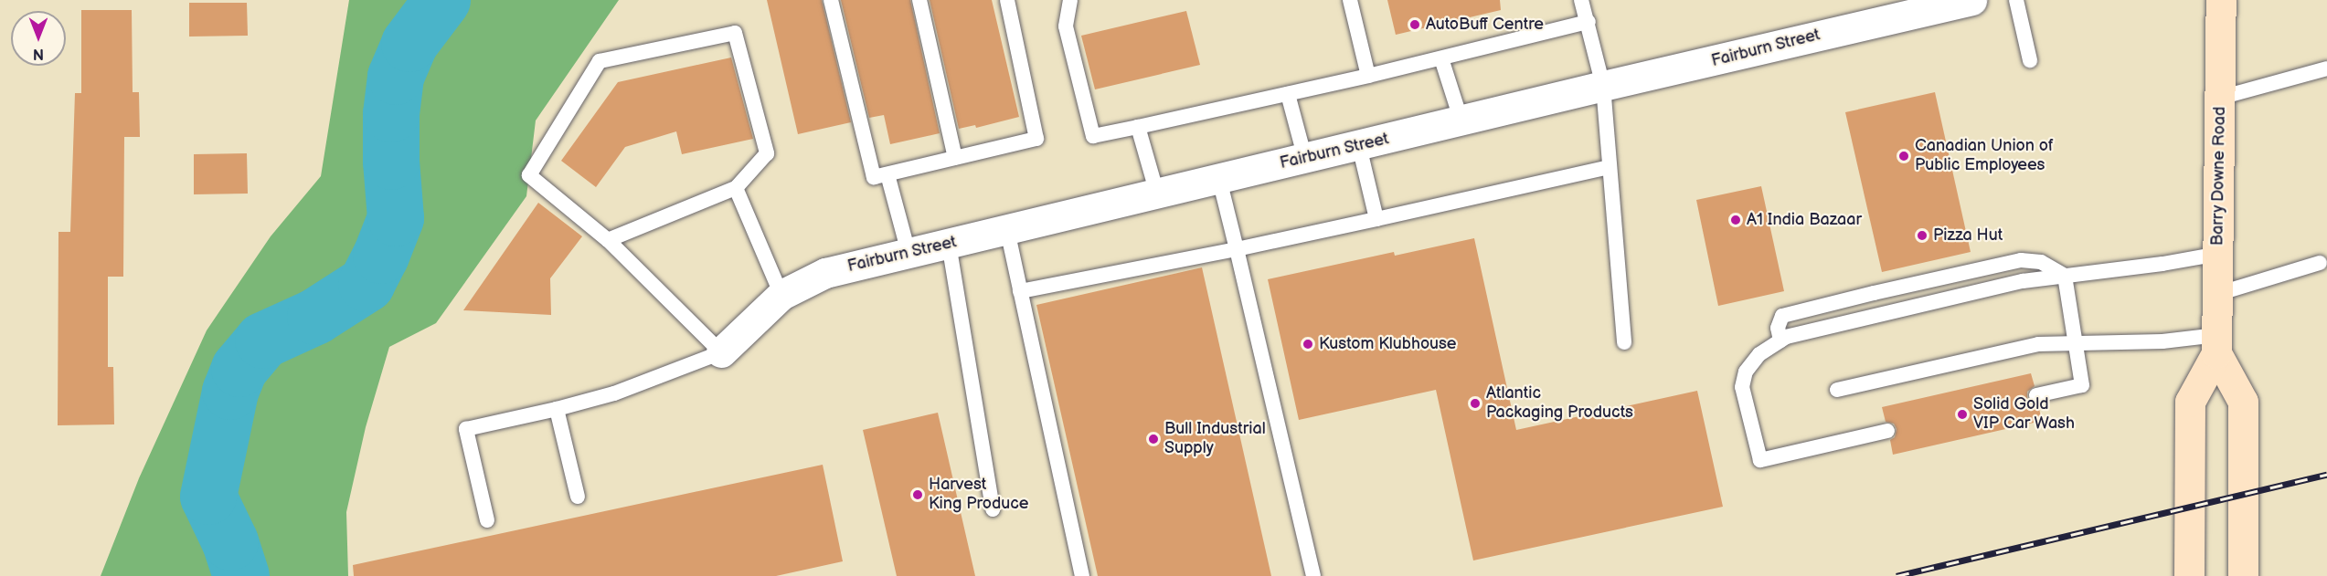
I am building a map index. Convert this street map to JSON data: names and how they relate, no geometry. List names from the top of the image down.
{
  "streets": {
    "main road": ["Barry Downe Road"],
    "street": ["Fairburn Street"]
  },
  "places": [
    "AutoBuff Centre",
    "Canadian Union of Public Employees",
    "A1 India Bazaar",
    "Pizza Hut",
    "Kustom Klubhouse",
    "Atlantic Packaging Products",
    "Solid Gold VIP Car Wash",
    "Bull Industrial Supply",
    "Harvest King Produce"
  ],
  "north": "bottom"
}
